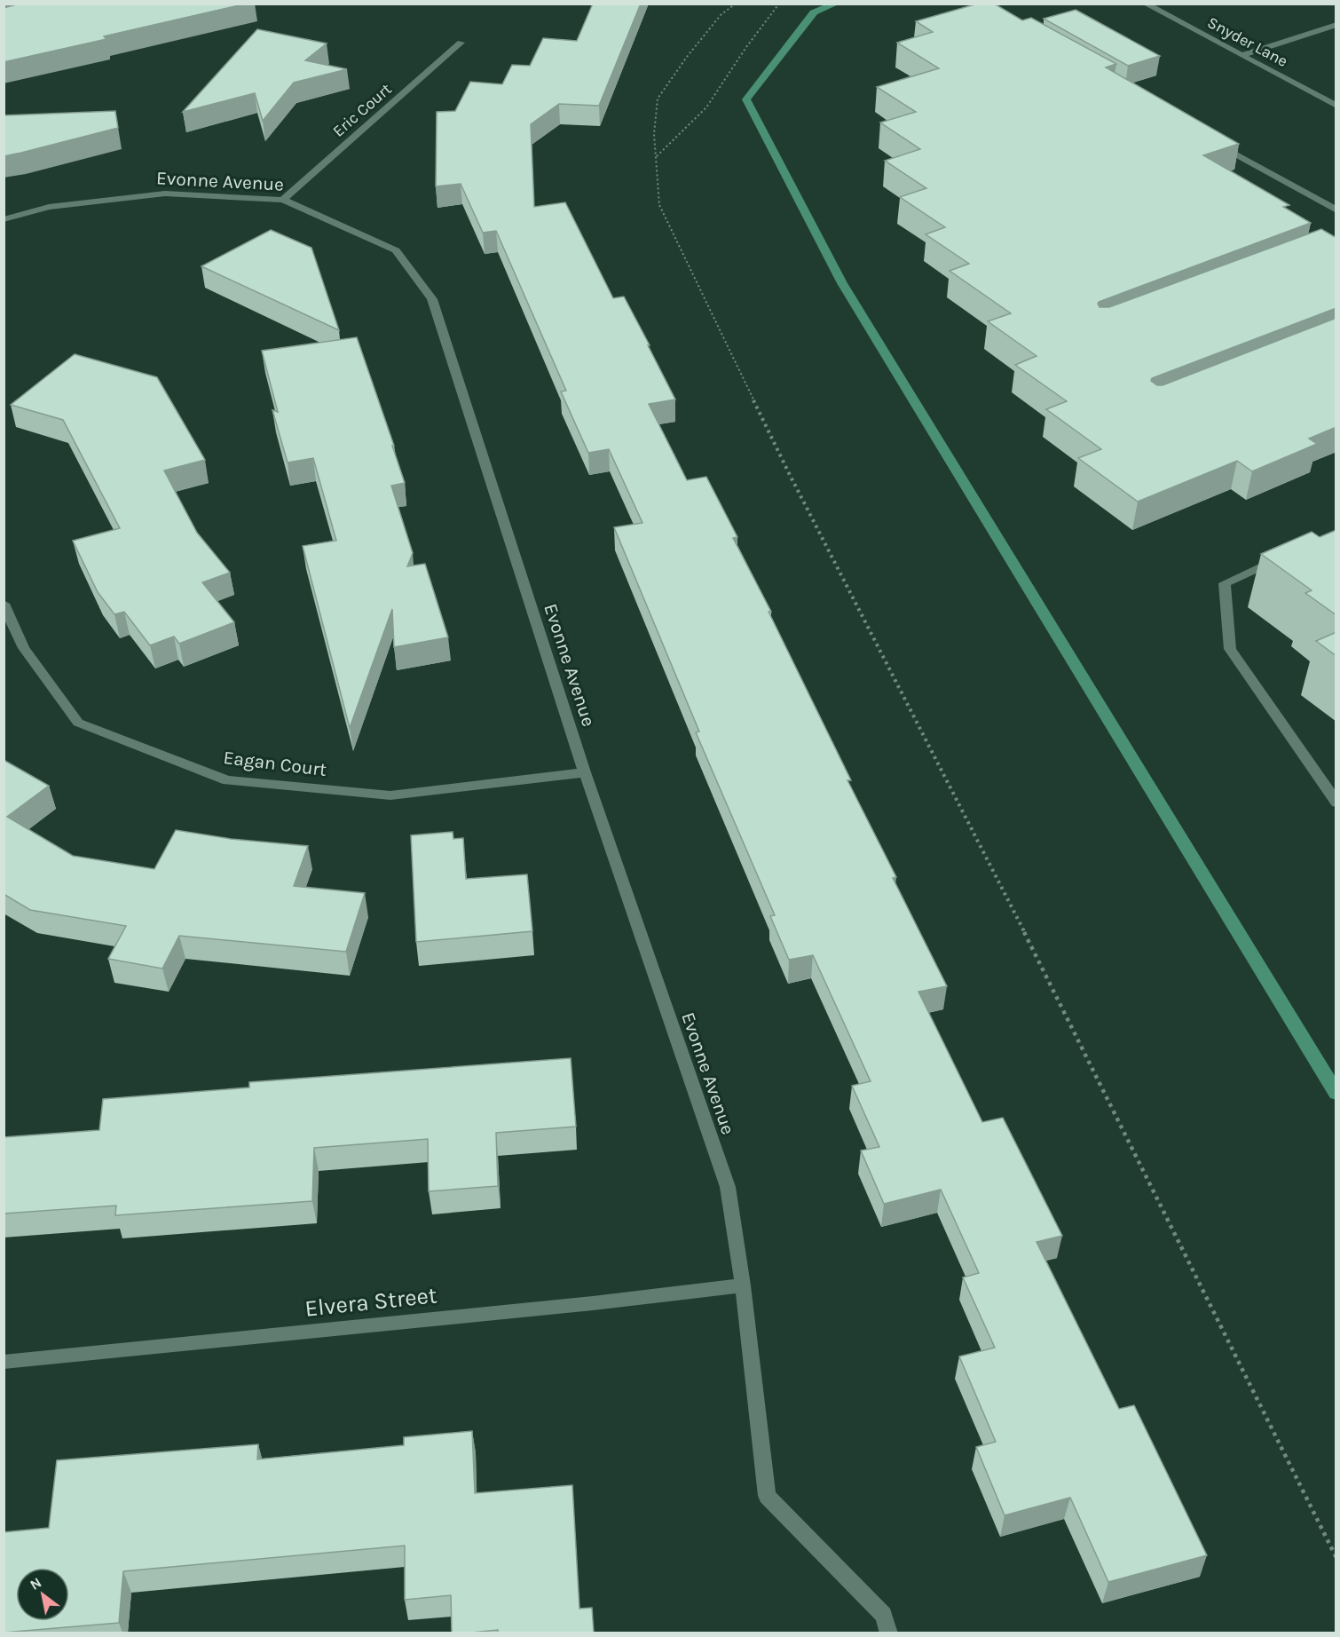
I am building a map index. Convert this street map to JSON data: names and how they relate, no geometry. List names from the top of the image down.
{
  "streets": {
    "street": [
      "Snyder Lane",
      "Eric Court",
      "Evonne Avenue",
      "Eagan Court",
      "Elvera Street"
    ]
  },
  "crossings": [
    ["Eric Court", "Evonne Avenue"],
    ["Evonne Avenue", "Eagan Court"],
    ["Evonne Avenue", "Elvera Street"]
  ],
  "north": "top left"
}
